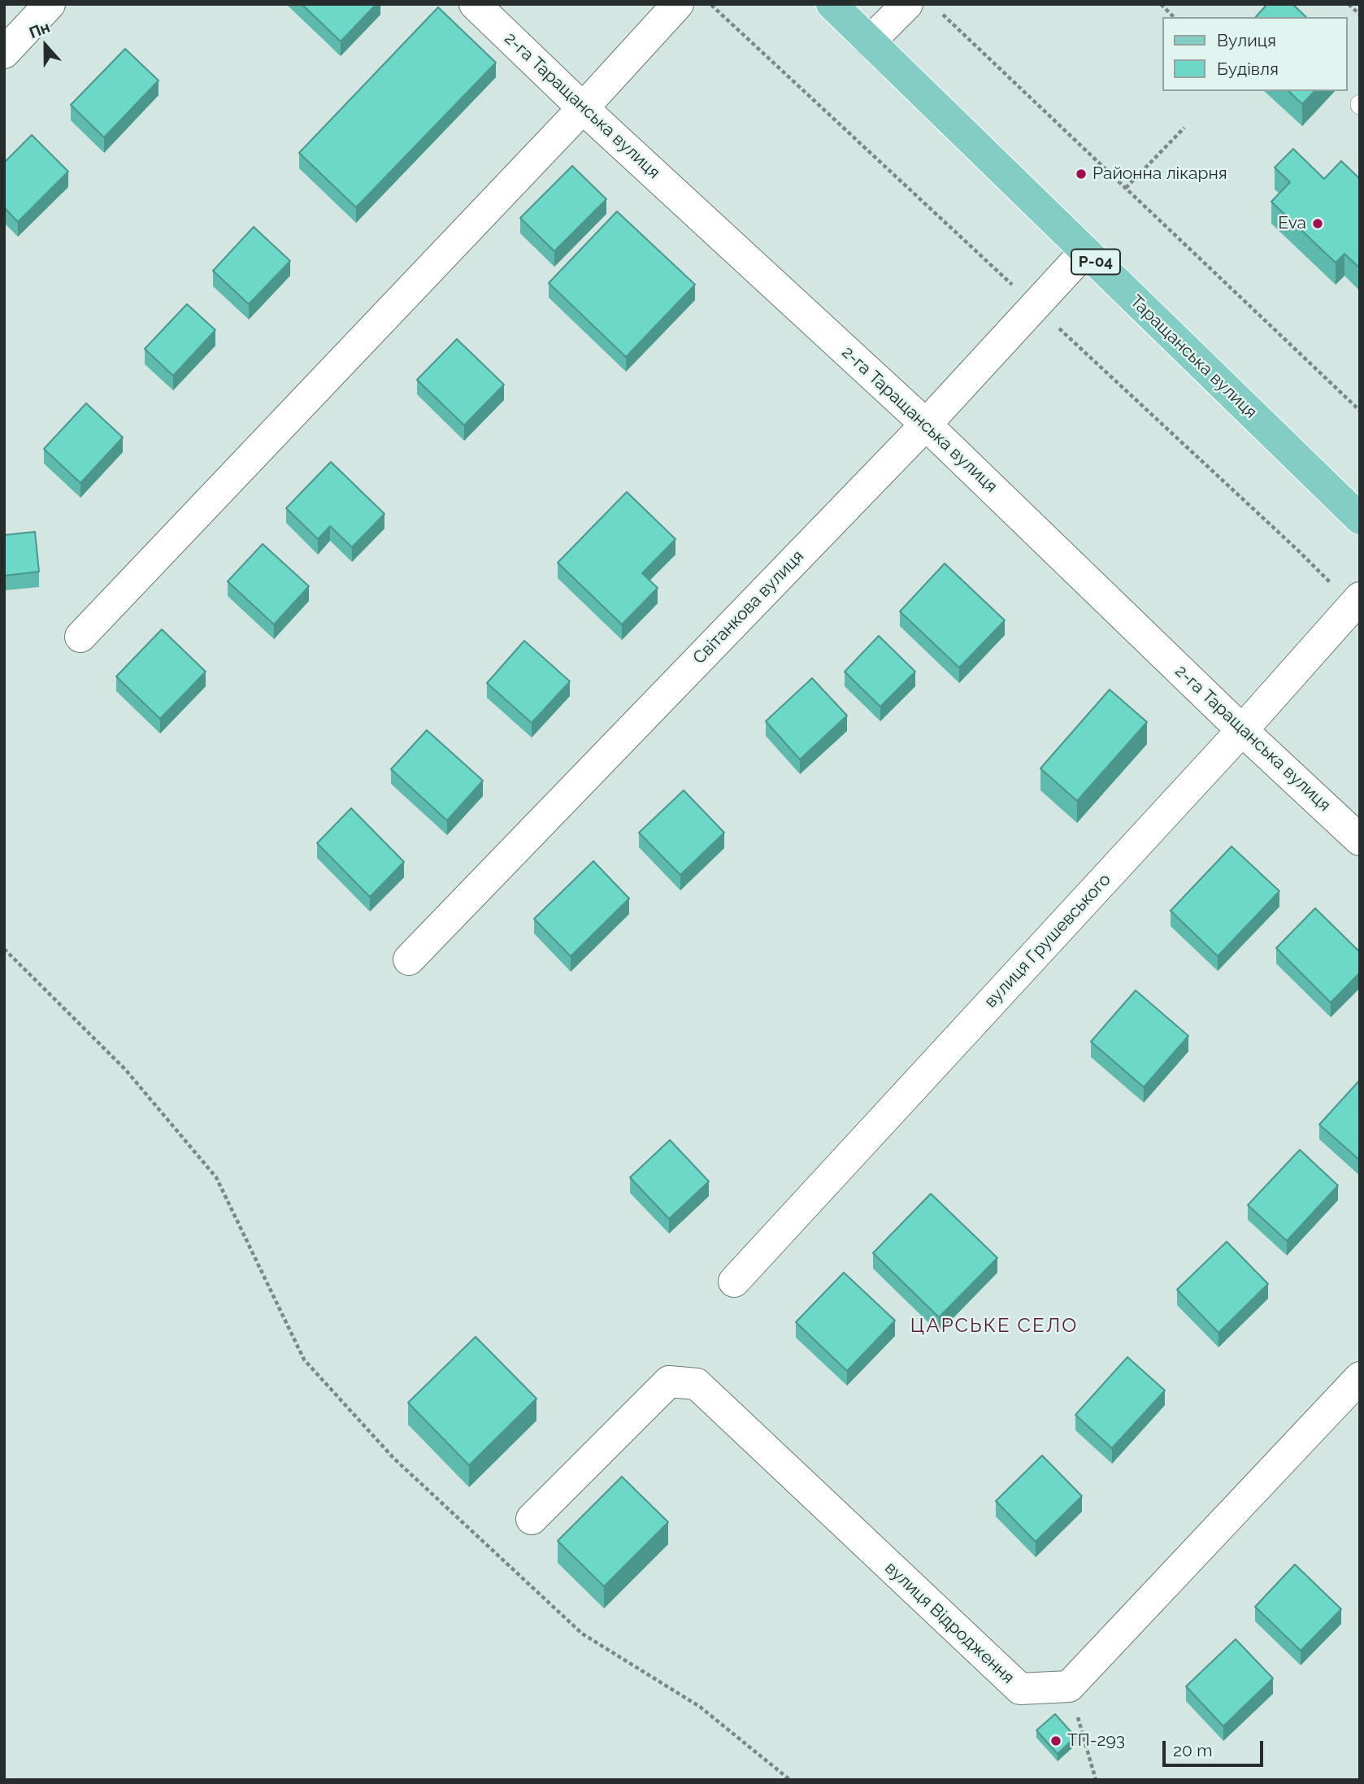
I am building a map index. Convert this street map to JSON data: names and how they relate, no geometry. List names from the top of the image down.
{
  "streets": {
    "main road": ["Р-04", "Таращанська вулиця"],
    "street": [
      "2-га Таращанська вулиця",
      "Світанкова вулиця",
      "вулиця Грушевського",
      "вулиця Відродження"
    ]
  },
  "crossings": [
    ["2-га Таращанська вулиця", "Світанкова вулиця"],
    ["2-га Таращанська вулиця", "вулиця Грушевського"],
    ["Таращанська вулиця", "Світанкова вулиця"]
  ],
  "districts": ["ЦАРСЬКЕ СЕЛО"],
  "places": ["Районна лікарня", "Eva", "ТП-293"],
  "legend": ["Вулиця", "Будівля"],
  "scale_bar": "20 m",
  "north": "top"
}
